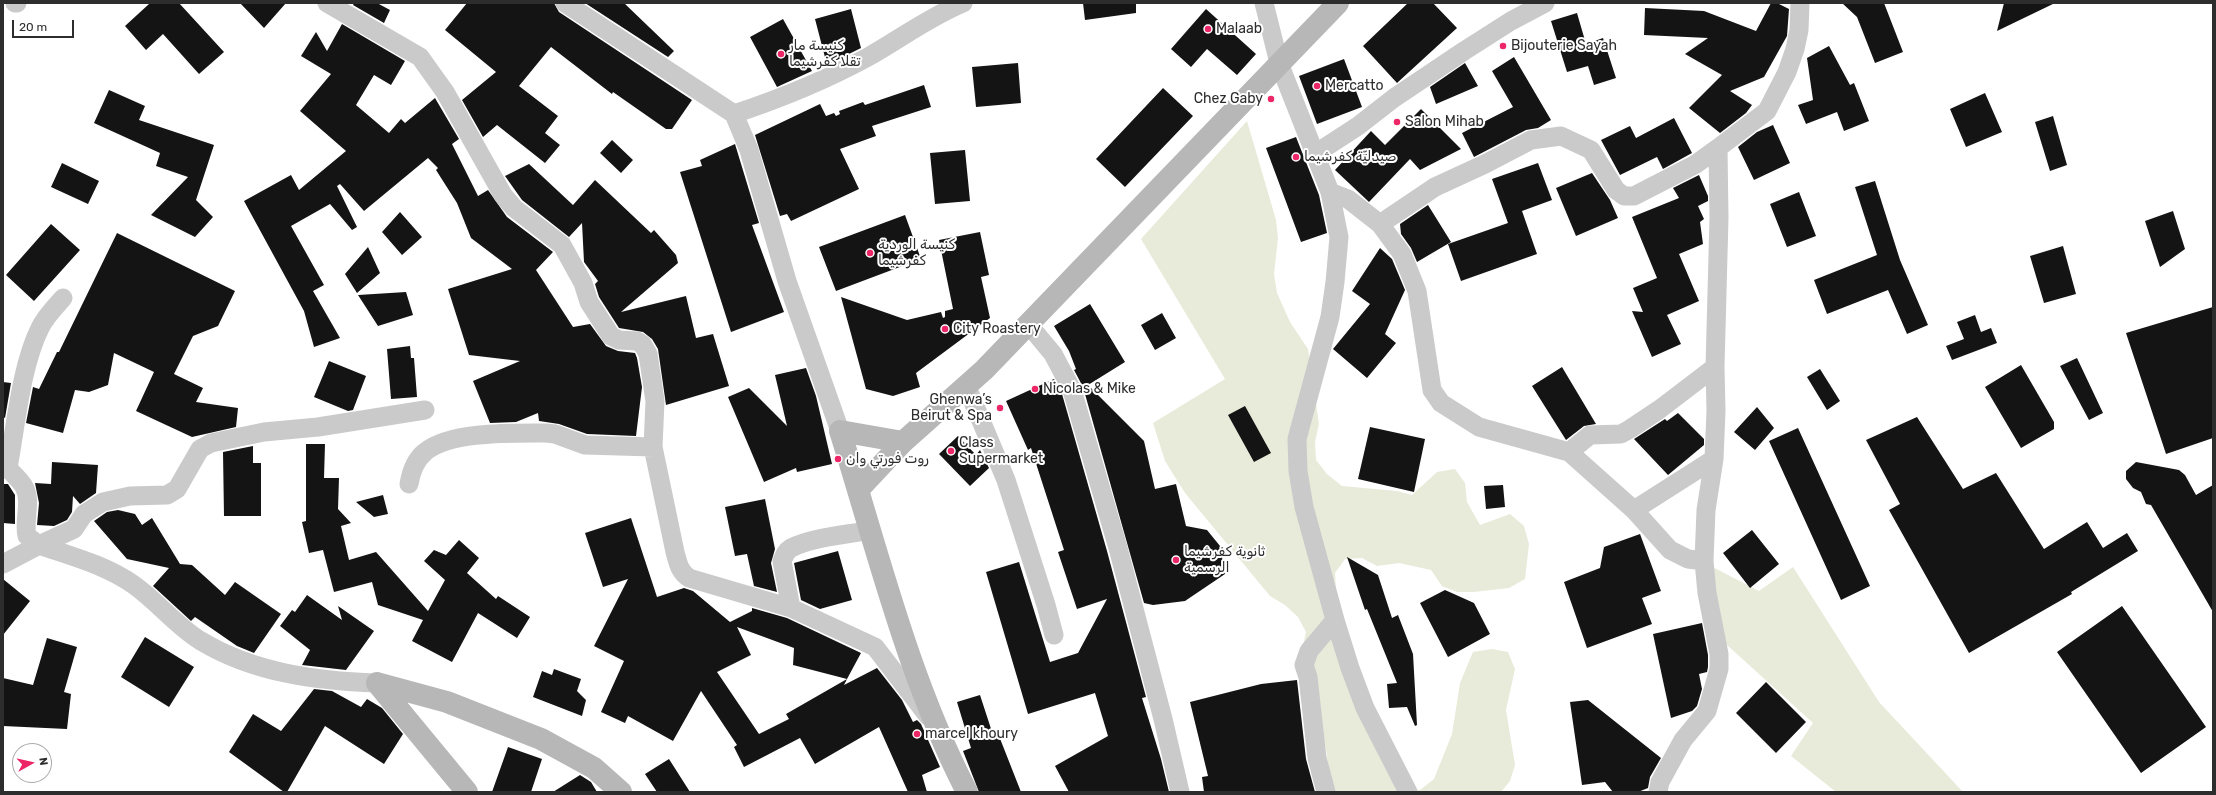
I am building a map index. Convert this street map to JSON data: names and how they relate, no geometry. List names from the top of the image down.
{
  "places": [
    "Malaab",
    "Bijouterie Sayah",
    "كنيسة مار تقلا كفرشيما",
    "Mercatto",
    "Chez Gaby",
    "Salon Mihab",
    "صيدليّة كفرشيما",
    "كنيسة الوردية كفرشيما",
    "City Roastery",
    "Nicolas & Mike",
    "Ghenwa’s Beirut & Spa",
    "Class Supermarket",
    "روت فورتي وان",
    "ثانوية كفرشيما الرسمية",
    "marcel khoury"
  ],
  "scale_bar": "20 m",
  "north": "right"
}
